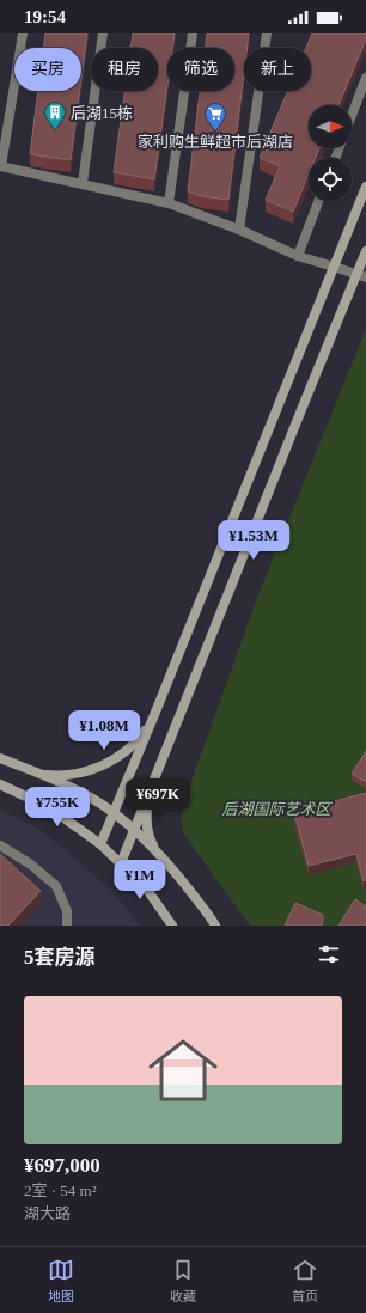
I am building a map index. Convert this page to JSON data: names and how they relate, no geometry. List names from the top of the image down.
{
  "parks": ["后湖国际艺术区"],
  "places": {
    "building": ["后湖15栋"],
    "supermarket": ["家利购生鲜超市后湖店"]
  },
  "north": "right",
  "page": {
    "status": "19:54",
    "chip": [
      "买房",
      "租房",
      "筛选",
      "新上"
    ],
    "price": [
      "¥1.53M",
      "¥1.08M",
      "¥697K",
      "¥755K",
      "¥1M"
    ],
    "heading": "5套房源",
    "list": [
      {
        "name": "¥697,000",
        "note": "2室 · 54 m² · 湖大路"
      }
    ],
    "tabs": ["地图", "收藏", "首页"]
  }
}
